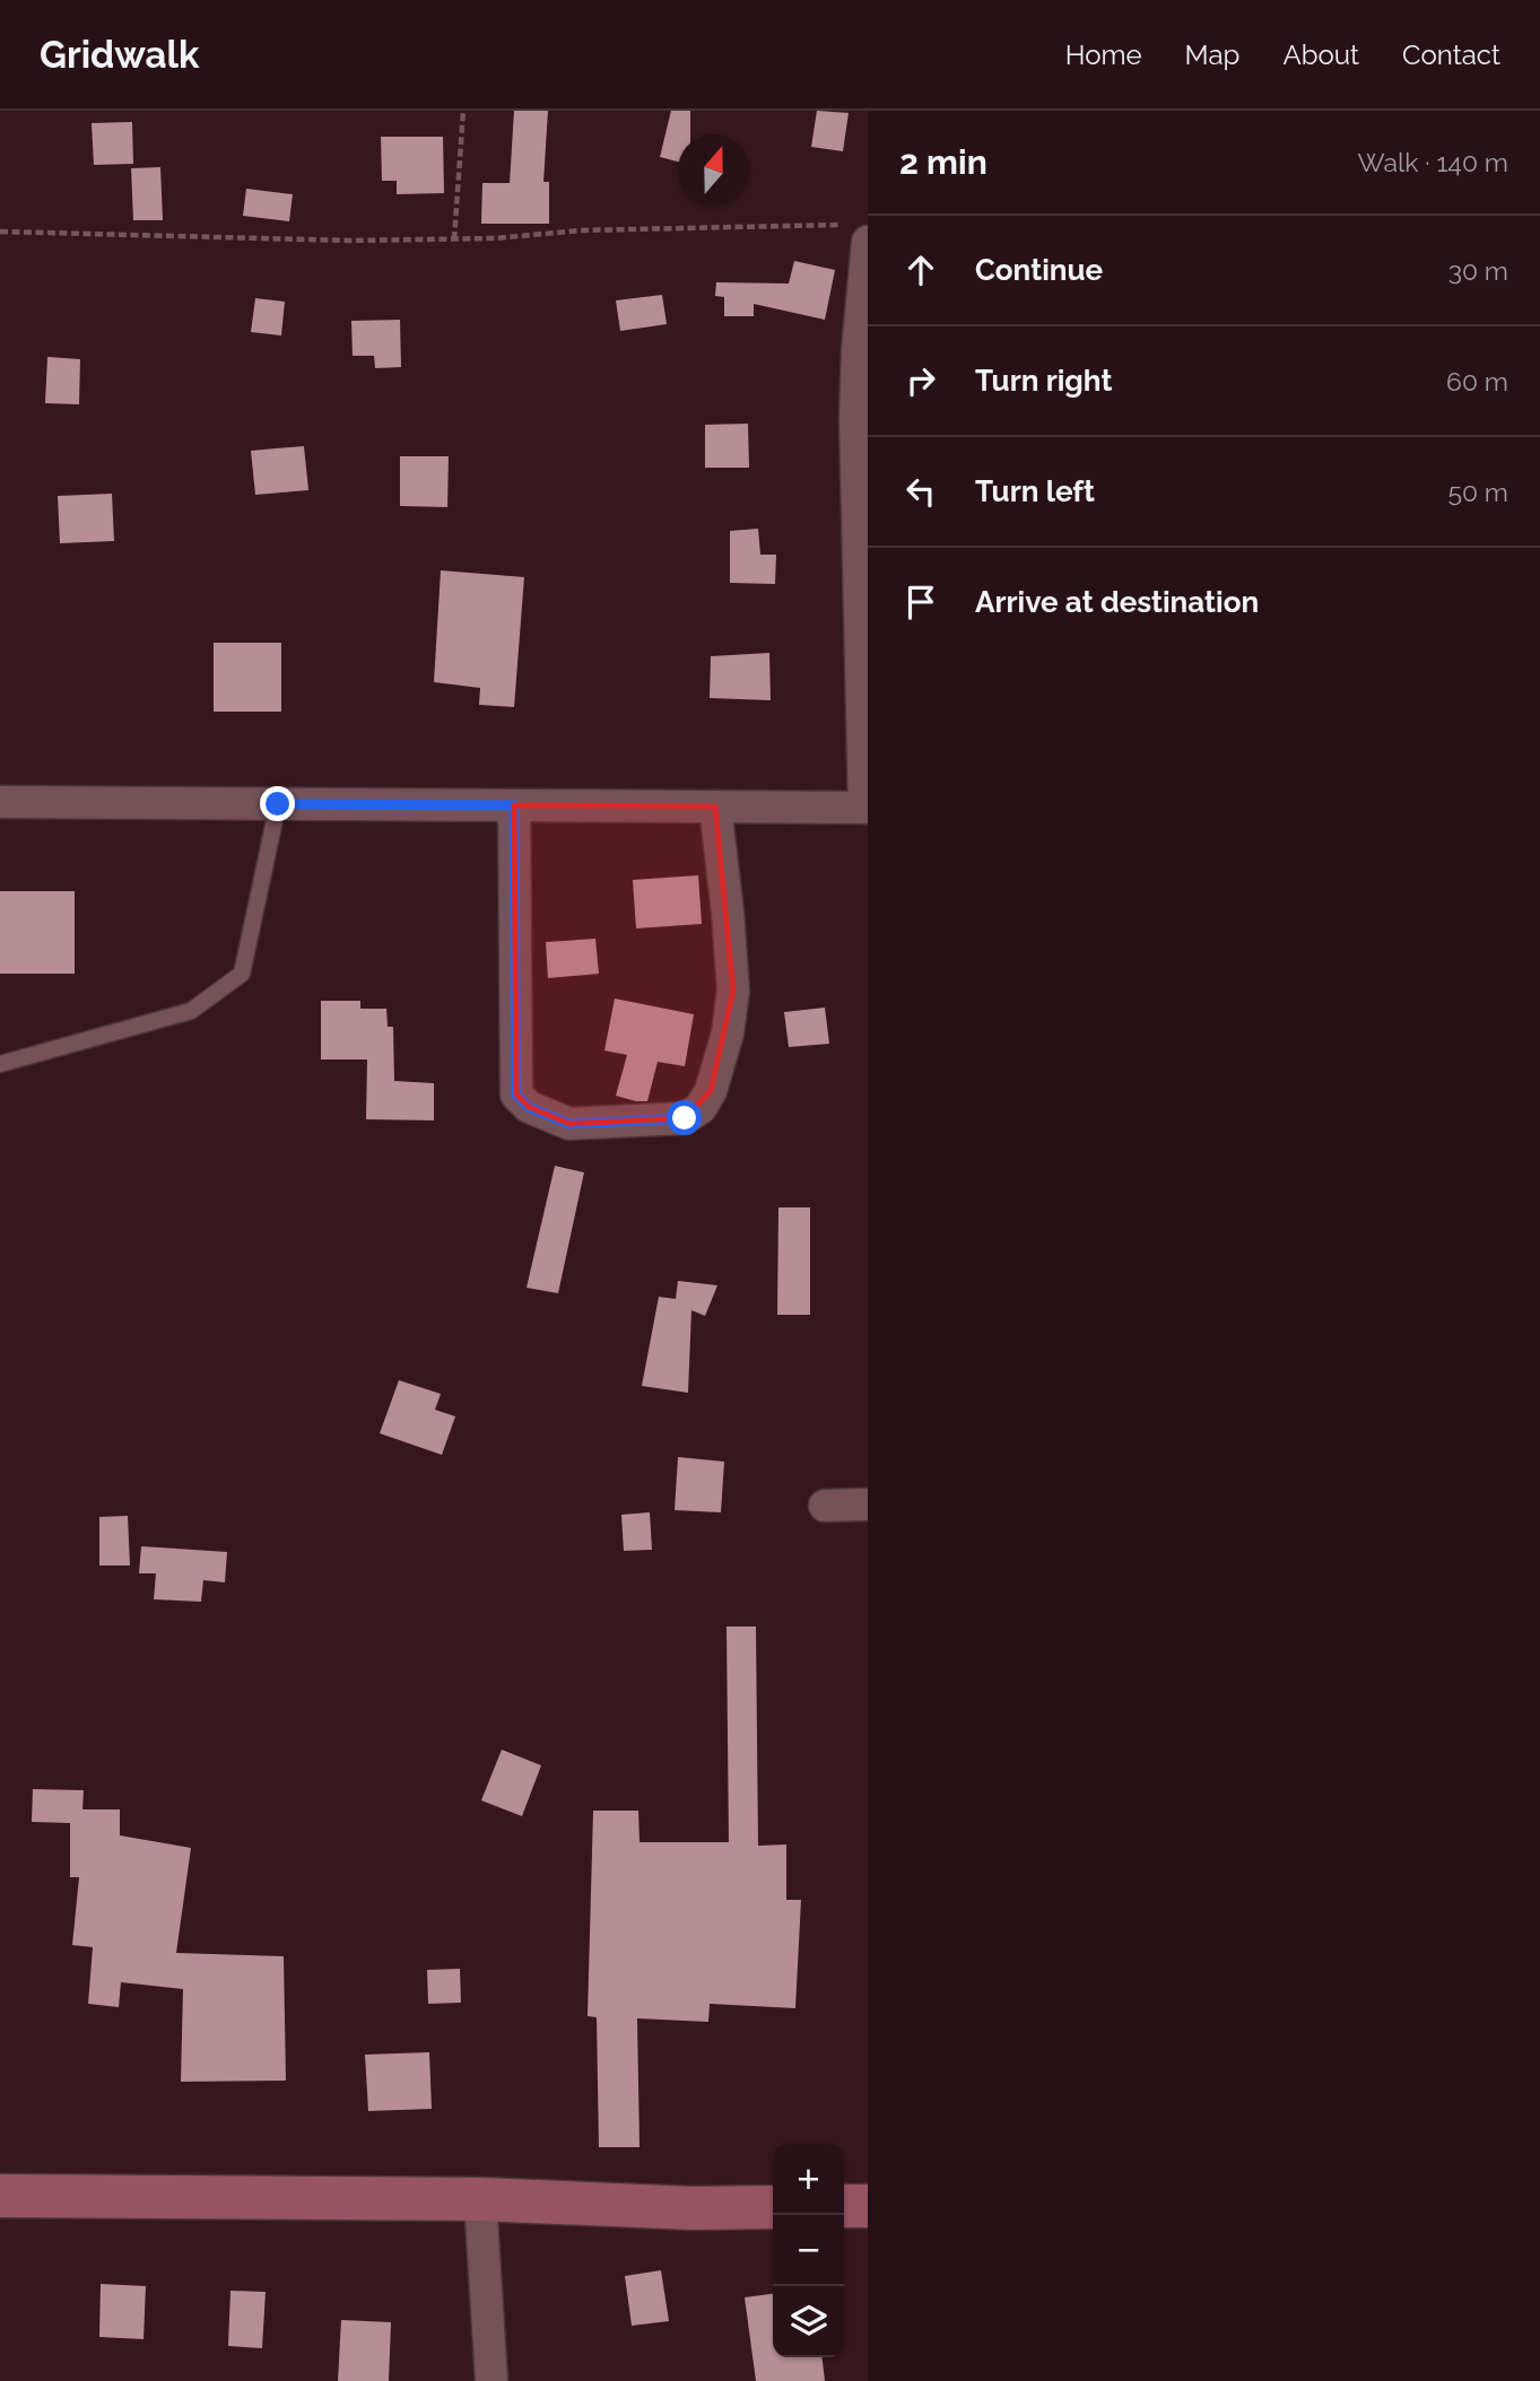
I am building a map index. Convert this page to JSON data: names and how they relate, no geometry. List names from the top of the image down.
{
  "north": "top",
  "page": {
    "header": "Gridwalk",
    "nav": [
      "Home",
      "Map",
      "About",
      "Contact"
    ],
    "heading": ["2 min", "Walk · 140 m"],
    "list": [
      ["Continue", "30 m"],
      ["Turn right", "60 m"],
      ["Turn left", "50 m"],
      "Arrive at destination"
    ],
    "map_buttons": ["+", "−"]
  }
}
